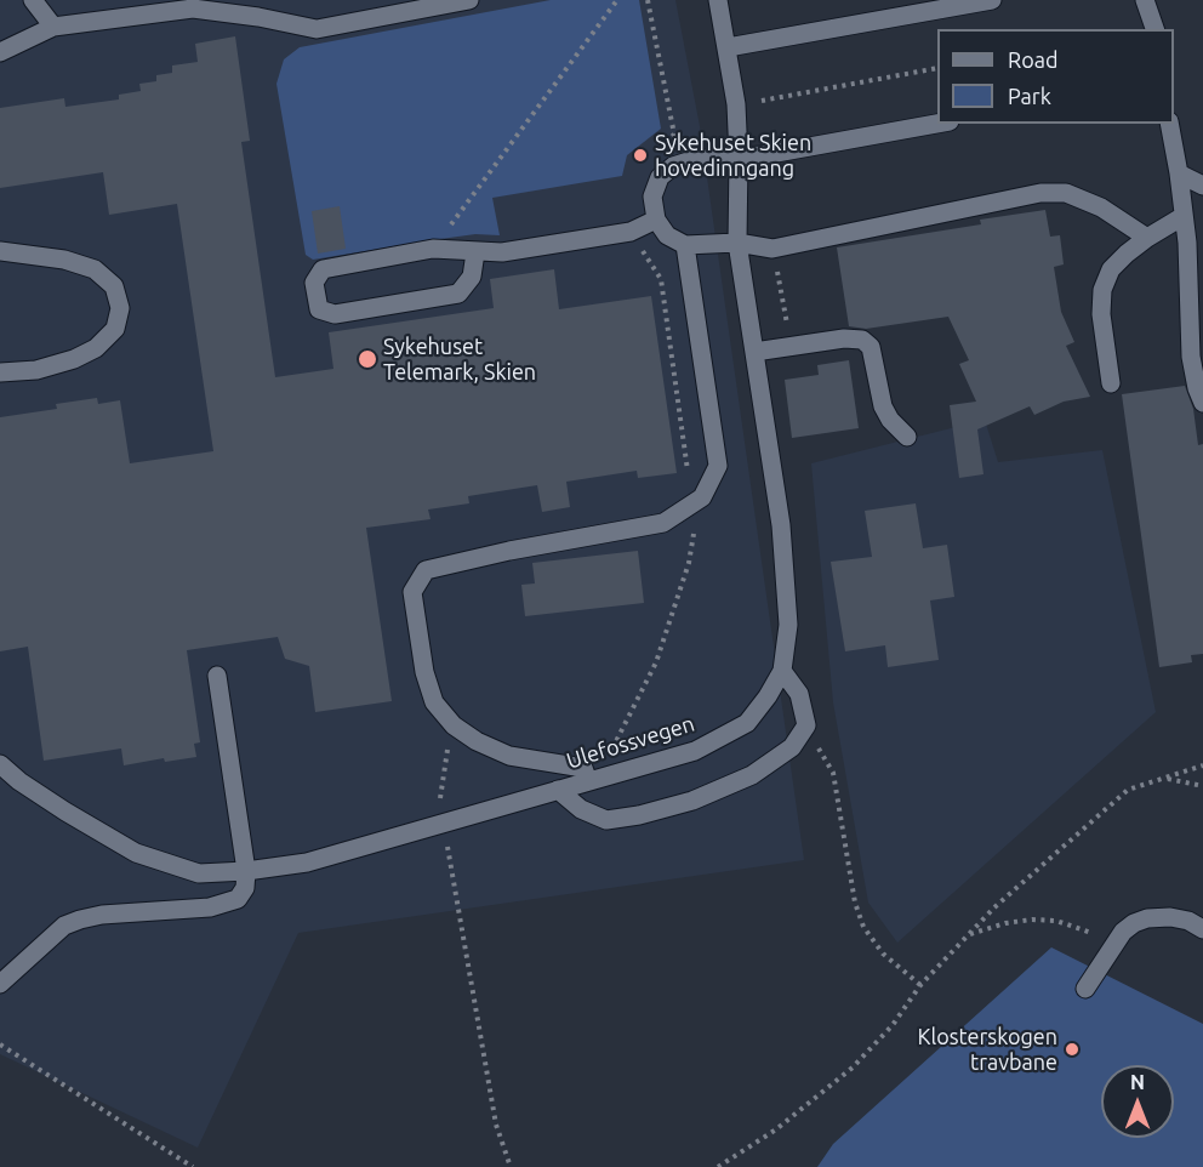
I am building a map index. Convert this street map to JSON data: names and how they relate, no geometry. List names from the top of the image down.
{
  "streets": {
    "street": ["Ulefossvegen"]
  },
  "places": ["Sykehuset Skien hovedinngang", "Sykehuset Telemark, Skien", "Klosterskogen travbane"],
  "legend": ["Road", "Park"],
  "north": "top"
}
